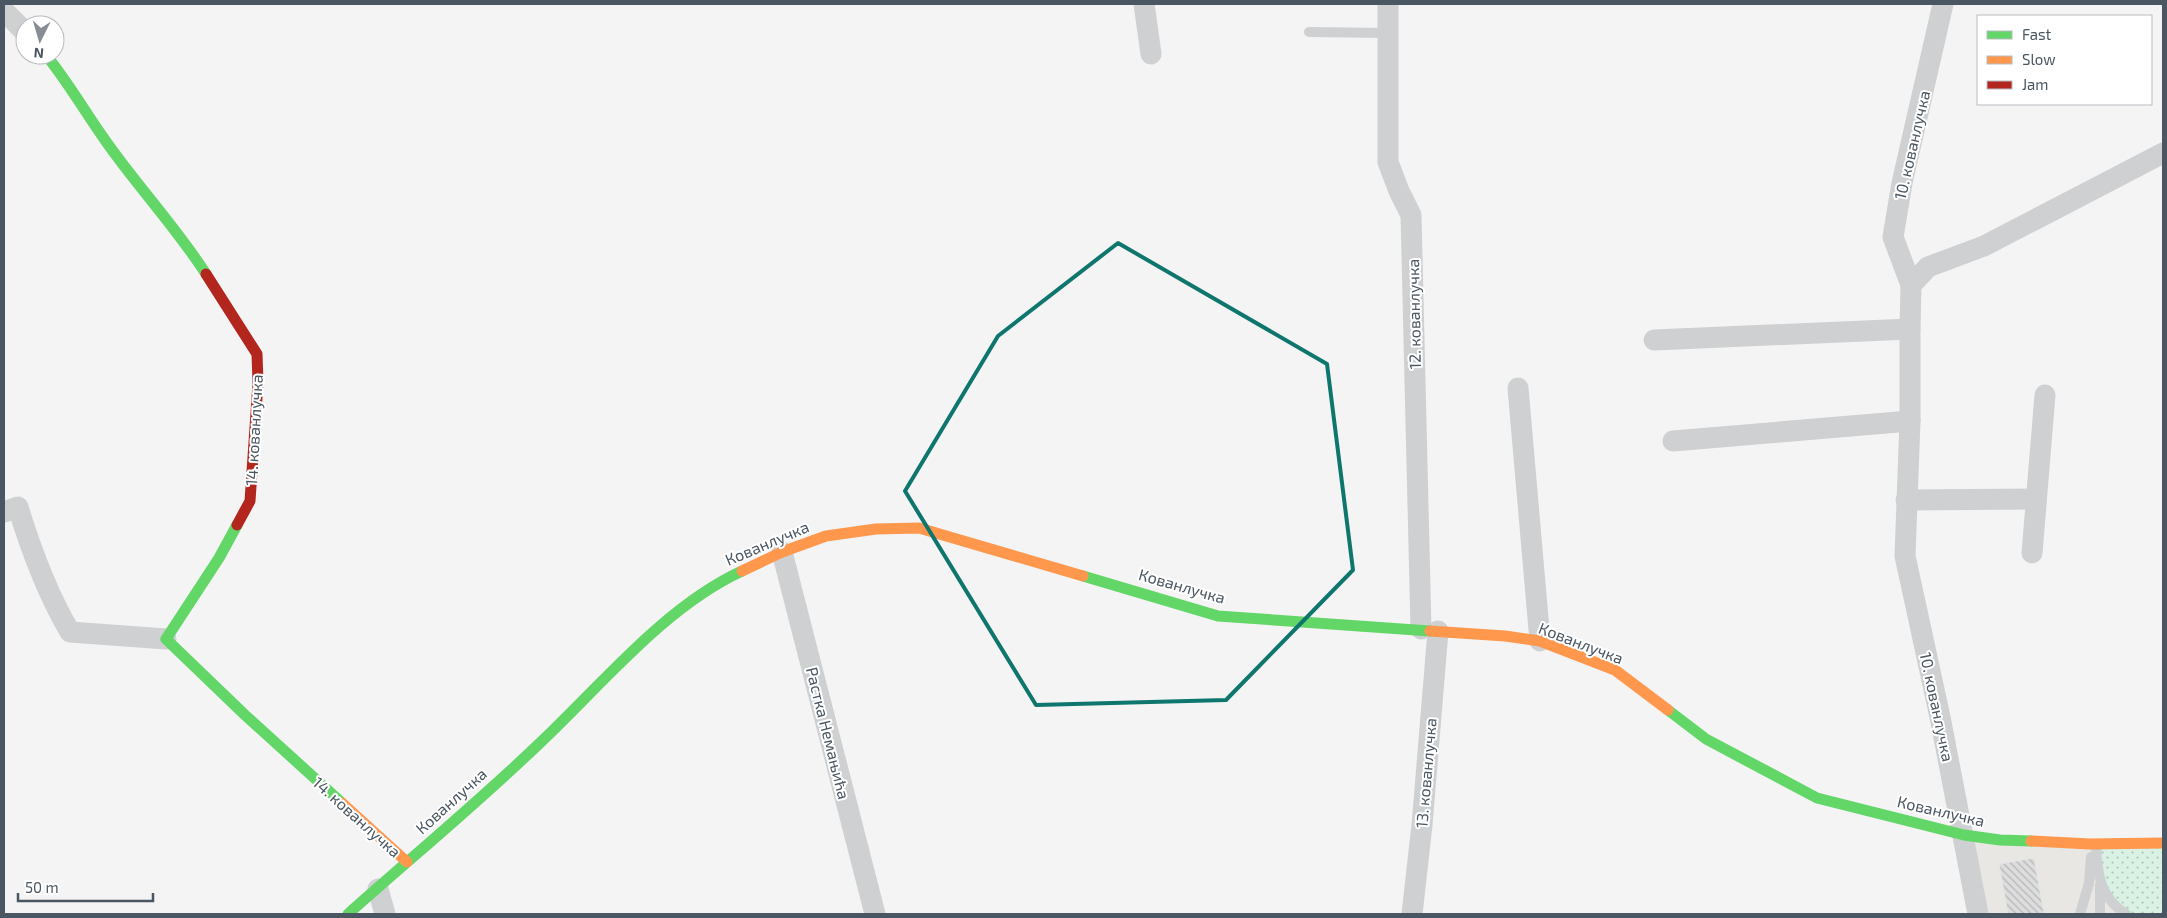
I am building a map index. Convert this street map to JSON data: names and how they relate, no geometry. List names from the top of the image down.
{
  "streets": {
    "street": [
      "10. кованлучка",
      "12. кованлучка",
      "14. кованлучка",
      "Кованлучка",
      "Растка Немањића",
      "13. кованлучка"
    ]
  },
  "crossings": [
    ["10. кованлучка", "Кованлучка"],
    ["12. кованлучка", "Кованлучка"],
    ["12. кованлучка", "13. кованлучка"],
    ["14. кованлучка", "Кованлучка"],
    ["Кованлучка", "Растка Немањића"],
    ["Кованлучка", "13. кованлучка"]
  ],
  "legend": ["Fast", "Slow", "Jam"],
  "scale_bar": "50 m",
  "north": "bottom"
}
